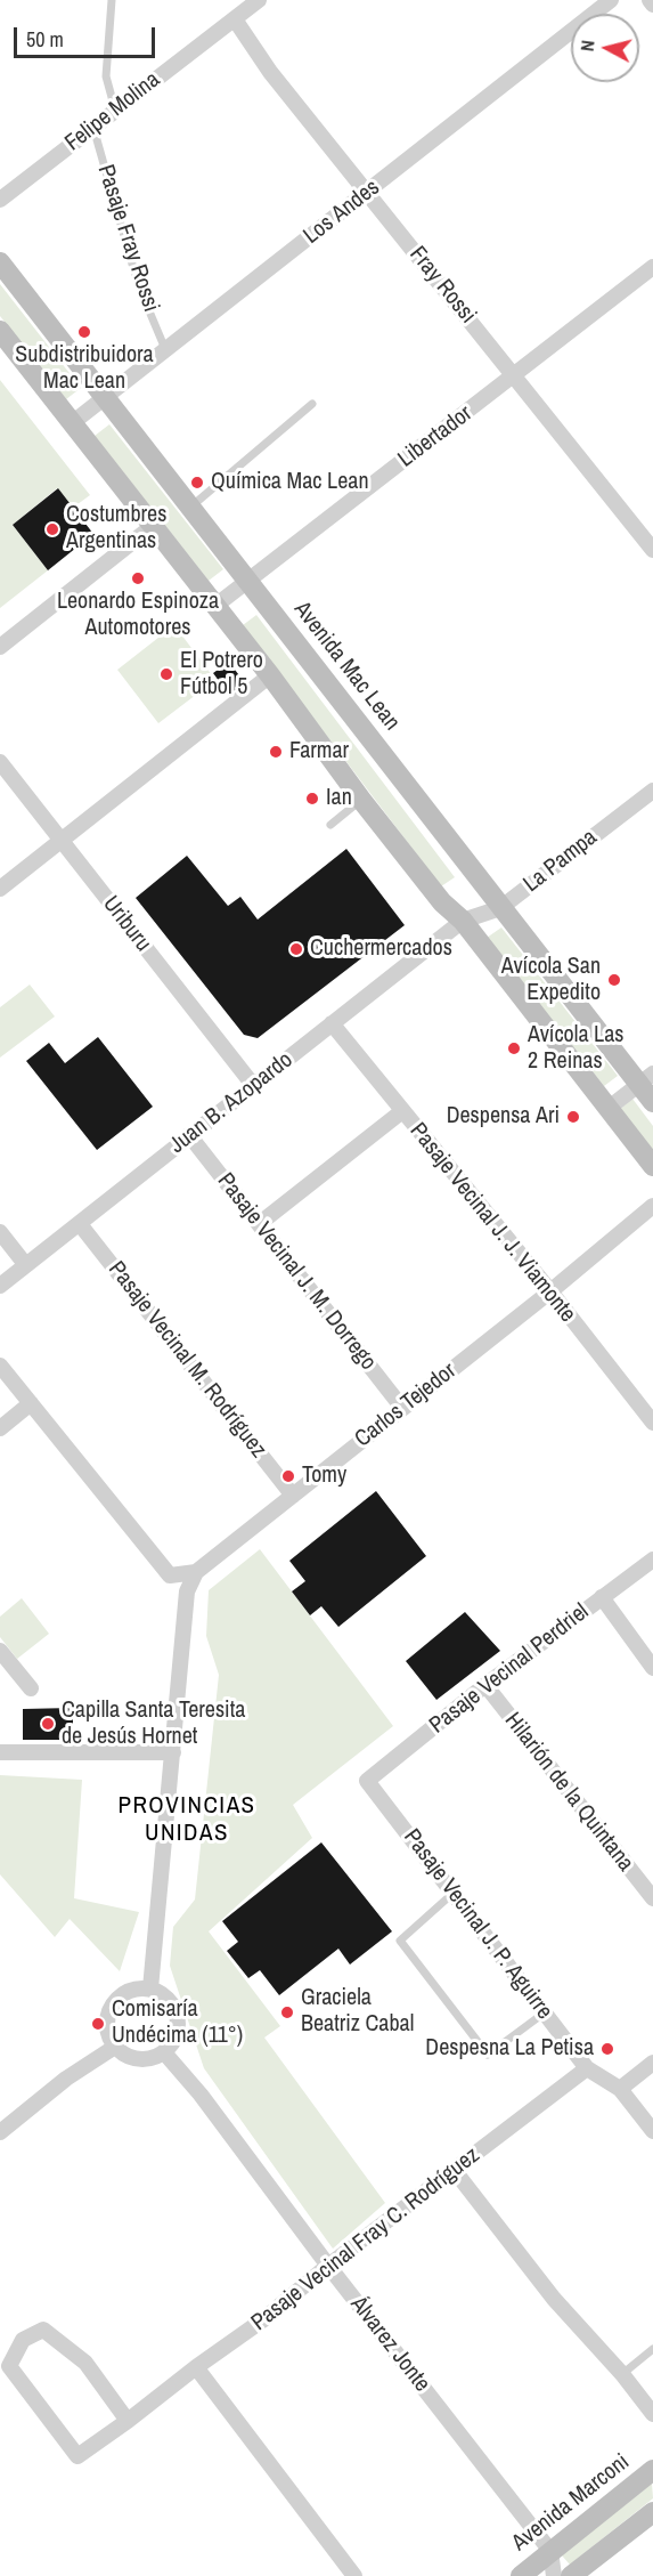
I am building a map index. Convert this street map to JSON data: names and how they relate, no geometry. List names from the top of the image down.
{
  "streets": {
    "main road": ["Avenida Mac Lean", "Avenida Marconi"],
    "street": [
      "Felipe Molina",
      "Los Andes",
      "Fray Rossi",
      "Libertador",
      "La Pampa",
      "Uriburu",
      "Juan B. Azopardo",
      "Pasaje Vecinal J. J. Viamonte",
      "Pasaje Vecinal J. M. Dorrego",
      "Pasaje Vecinal M. Rodríguez",
      "Carlos Tejedor",
      "Pasaje Vecinal Perdriel",
      "Hilarión de la Quintana",
      "Pasaje Vecinal J. P. Aguirre",
      "Pasaje Vecinal Fray C. Rodríguez",
      "Álvarez Jonte"
    ],
    "lane": ["Pasaje Fray Rossi"]
  },
  "crossings": [
    ["Felipe Molina", "Pasaje Fray Rossi"],
    ["Felipe Molina", "Fray Rossi"],
    ["Los Andes", "Pasaje Fray Rossi"],
    ["Los Andes", "Fray Rossi"],
    ["Los Andes", "Avenida Mac Lean"],
    ["Fray Rossi", "Libertador"],
    ["Libertador", "Avenida Mac Lean"],
    ["Avenida Mac Lean", "La Pampa"],
    ["La Pampa", "Juan B. Azopardo"],
    ["Uriburu", "Juan B. Azopardo"],
    ["Juan B. Azopardo", "Pasaje Vecinal J. J. Viamonte"],
    ["Juan B. Azopardo", "Pasaje Vecinal J. M. Dorrego"],
    ["Juan B. Azopardo", "Pasaje Vecinal M. Rodríguez"],
    ["Pasaje Vecinal J. J. Viamonte", "Carlos Tejedor"],
    ["Pasaje Vecinal J. M. Dorrego", "Carlos Tejedor"],
    ["Pasaje Vecinal M. Rodríguez", "Carlos Tejedor"],
    ["Pasaje Vecinal Perdriel", "Hilarión de la Quintana"],
    ["Pasaje Vecinal Perdriel", "Pasaje Vecinal J. P. Aguirre"],
    ["Pasaje Vecinal J. P. Aguirre", "Pasaje Vecinal Fray C. Rodríguez"],
    ["Pasaje Vecinal Fray C. Rodríguez", "Álvarez Jonte"],
    ["Álvarez Jonte", "Avenida Marconi"]
  ],
  "districts": ["PROVINCIAS UNIDAS"],
  "places": [
    "Subdistribuidora Mac Lean",
    "Química Mac Lean",
    "Costumbres Argentinas",
    "Leonardo Espinoza Automotores",
    "El Potrero Fútbol 5",
    "Farmar",
    "Ian",
    "Cuchermercados",
    "Avícola San Expedito",
    "Avícola Las 2 Reinas",
    "Despensa Ari",
    "Tomy",
    "Capilla Santa Teresita de Jesús Hornet",
    "Graciela Beatriz Cabal",
    "Comisaría Undécima (11°)",
    "Despesna La Petisa"
  ],
  "scale_bar": "50 m",
  "north": "left"
}
